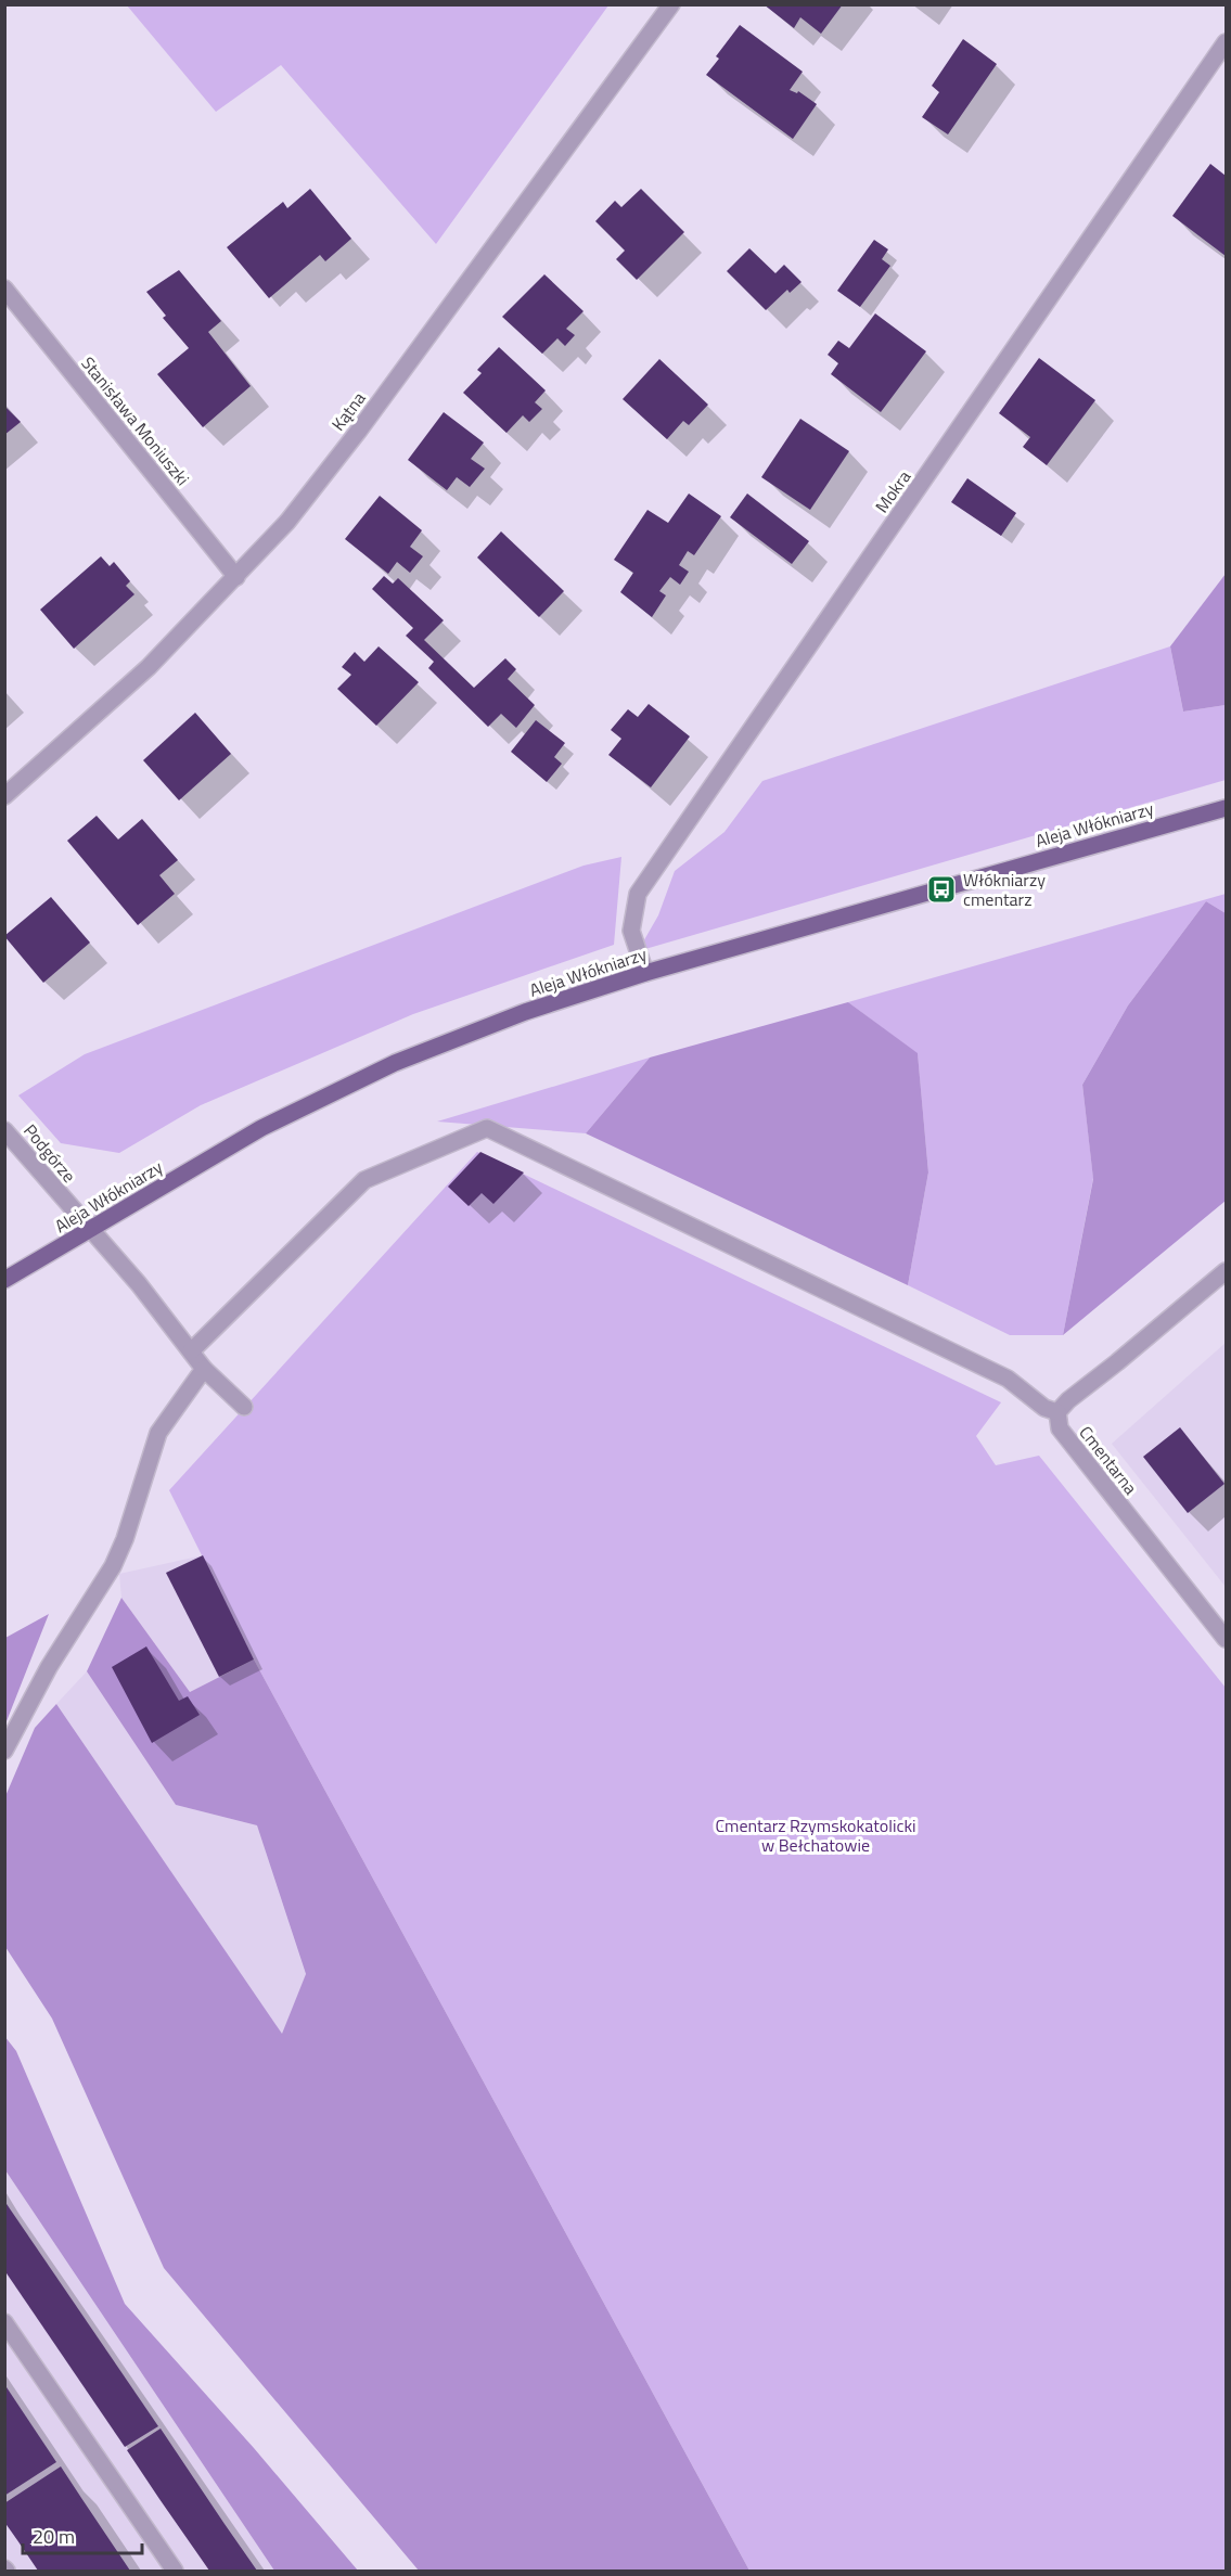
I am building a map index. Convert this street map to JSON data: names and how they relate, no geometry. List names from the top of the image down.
{
  "streets": {
    "main road": ["Aleja Włókniarzy"],
    "street": [
      "Kątna",
      "Stanisława Moniuszki",
      "Mokra",
      "Podgórze",
      "Cmentarna"
    ]
  },
  "crossings": [
    ["Kątna", "Stanisława Moniuszki"],
    ["Mokra", "Aleja Włókniarzy"],
    ["Aleja Włókniarzy", "Podgórze"]
  ],
  "parks": ["Cmentarz Rzymskokatolicki w Bełchatowie"],
  "places": {
    "bus stop": ["Włókniarzy cmentarz"]
  },
  "scale_bar": "20 m"
}
